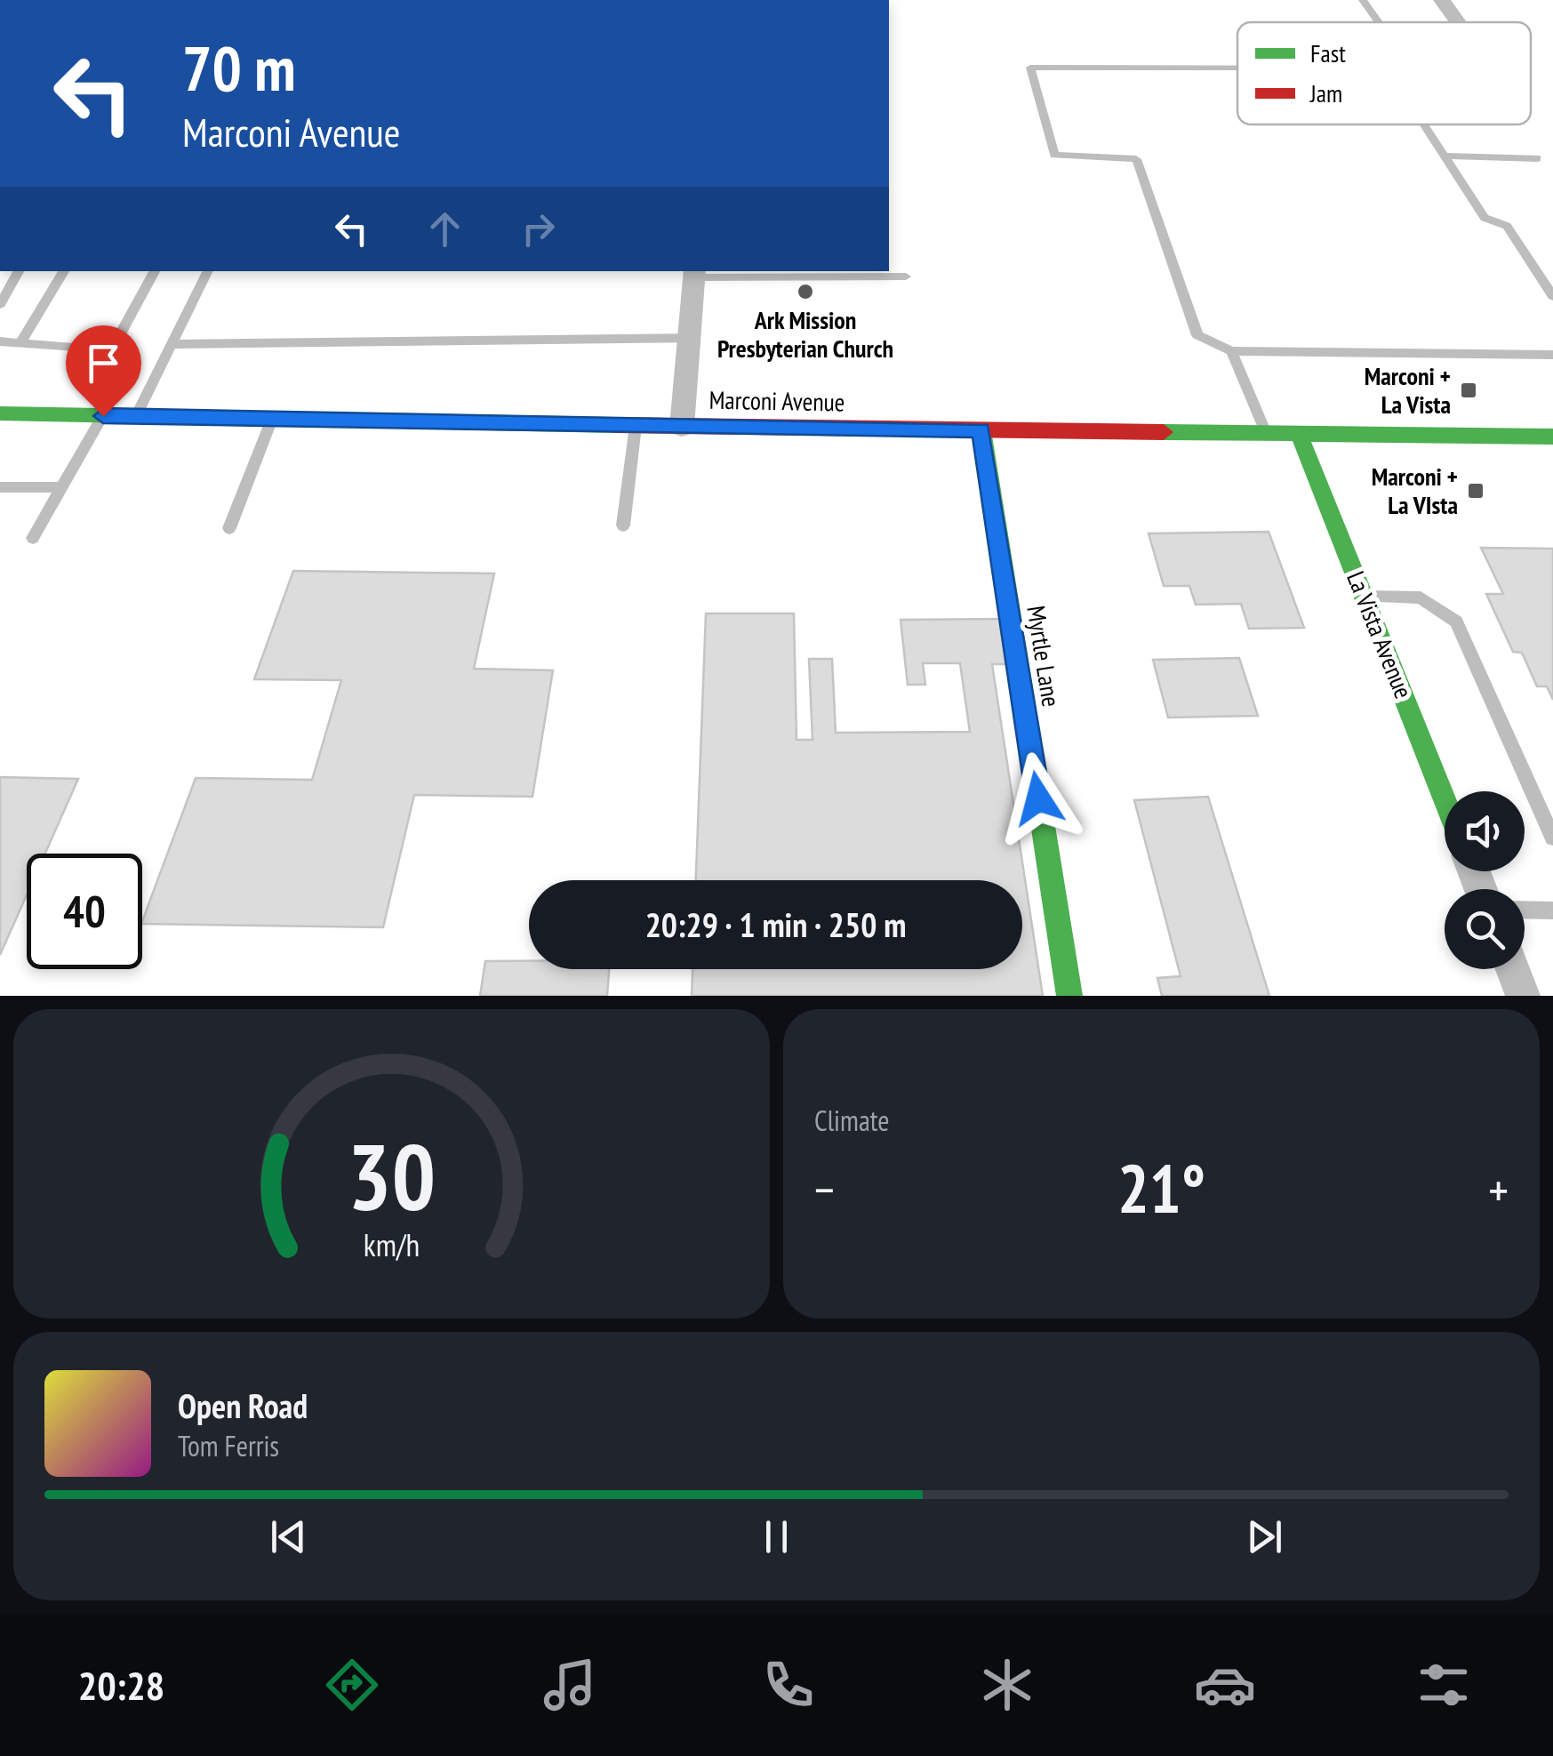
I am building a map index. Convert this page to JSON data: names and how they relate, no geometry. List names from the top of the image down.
{
  "streets": {
    "main road": ["Marconi Avenue", "La Vista Avenue", "Myrtle Lane"]
  },
  "crossings": [
    ["Marconi Avenue", "La Vista Avenue"],
    ["Marconi Avenue", "Myrtle Lane"]
  ],
  "places": {
    "other": ["Ark Mission Presbyterian Church"],
    "transit": ["Marconi + La Vista", "Marconi + La VIsta"]
  },
  "legend": ["Fast", "Jam"],
  "page": {
    "turn": ["70 m", "Marconi Avenue"],
    "limit": "40",
    "trip": "20:29 · 1 min · 250 m",
    "tile": "Climate",
    "heat": ["−", "21°", "+"],
    "song": ["Open Road", "Tom Ferris"],
    "tabs": "20:28",
    "gauge": ["30", "km/h"]
  }
}
